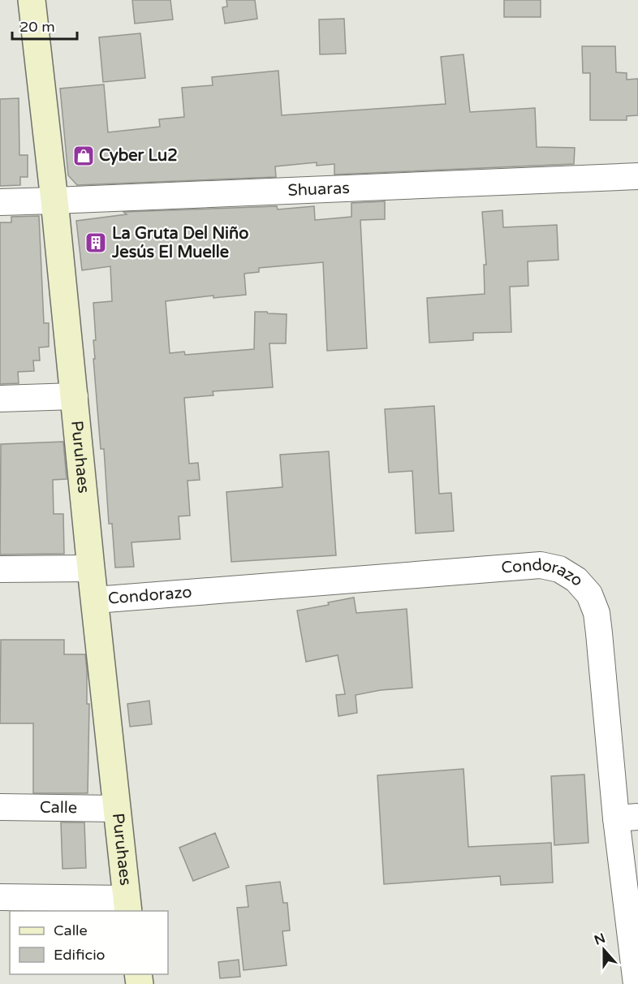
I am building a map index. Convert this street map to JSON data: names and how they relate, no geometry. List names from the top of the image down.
{
  "streets": {
    "street": [
      "Shuaras",
      "Puruhaes",
      "Condorazo",
      "Calle"
    ]
  },
  "crossings": [
    ["Shuaras", "Puruhaes"],
    ["Puruhaes", "Condorazo"],
    ["Puruhaes", "Calle"]
  ],
  "places": {
    "shop": ["Cyber Lu2"],
    "building": ["La Gruta Del Niño Jesús El Muelle"]
  },
  "legend": ["Calle", "Edificio"],
  "scale_bar": "20 m",
  "north": "top"
}
